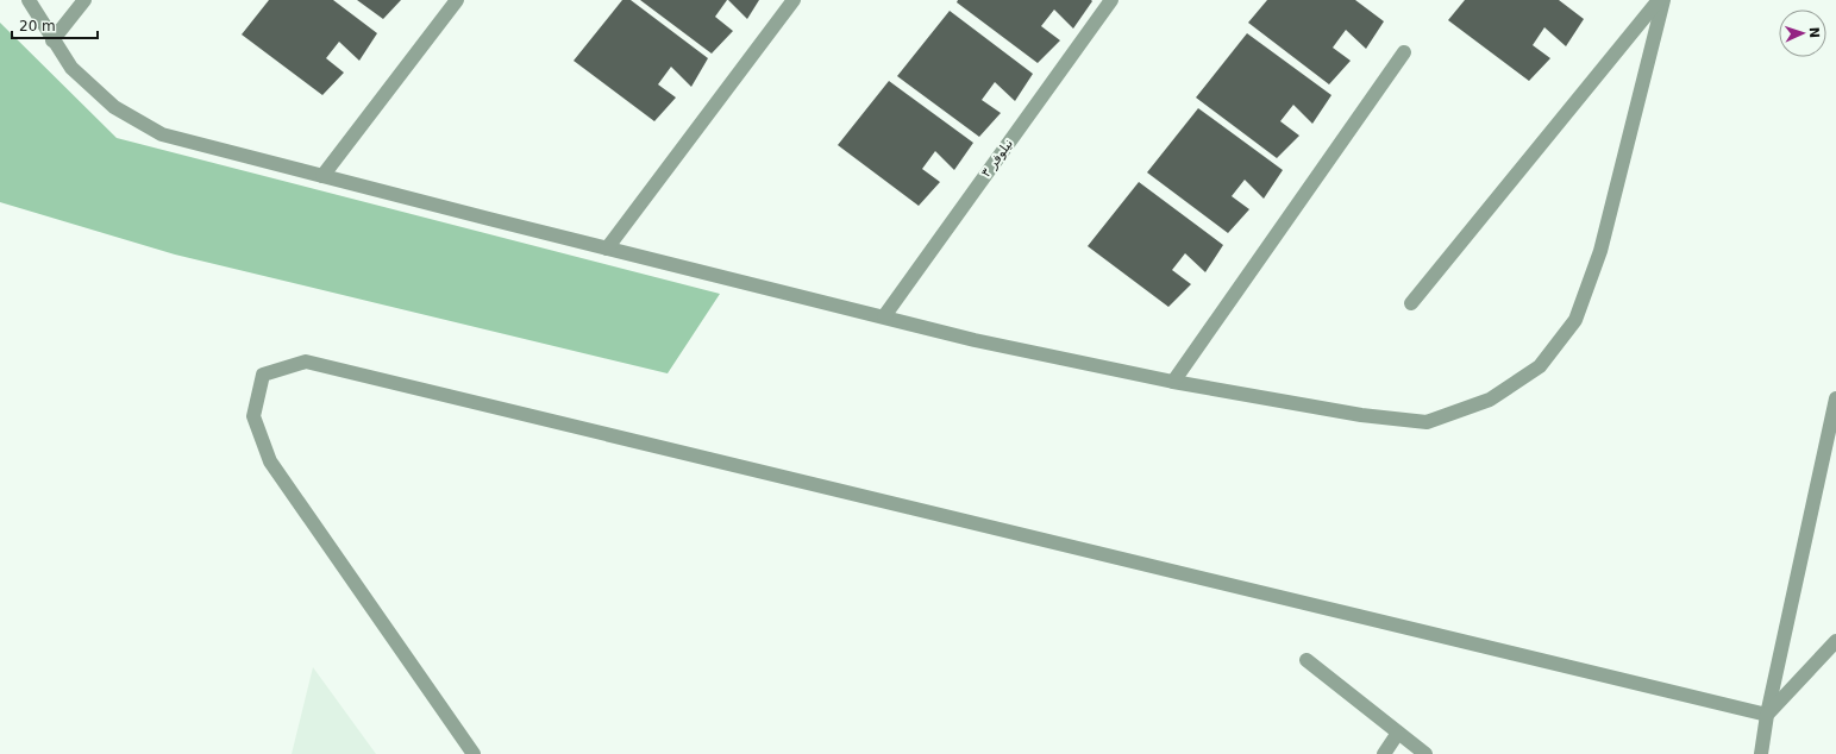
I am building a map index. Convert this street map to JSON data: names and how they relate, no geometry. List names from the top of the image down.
{
  "streets": {
    "street": ["نیلوفر ٣"]
  },
  "scale_bar": "20 m",
  "north": "right"
}
